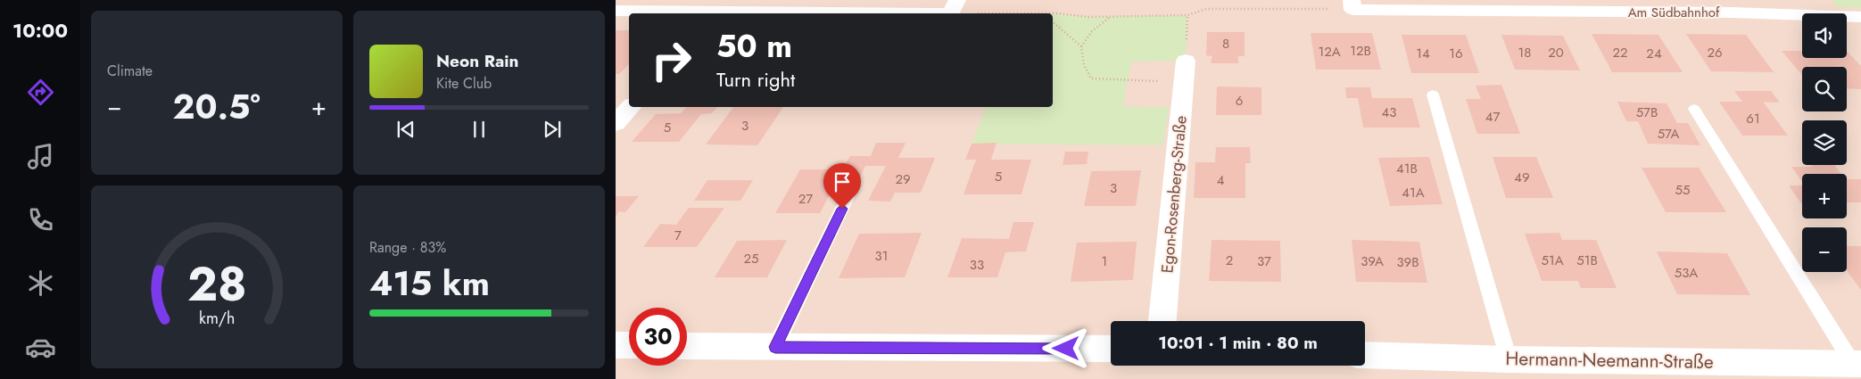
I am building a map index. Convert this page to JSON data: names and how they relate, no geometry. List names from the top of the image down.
{
  "streets": {
    "street": ["Am Südbahnhof", "Egon-Rosenberg-Straße", "Hermann-Neemann-Straße"]
  },
  "house_numbers": [
    "8",
    "12B",
    "12A",
    "18",
    "20",
    "22",
    "26",
    "14",
    "16",
    "24",
    "6",
    "43",
    "57B",
    "47",
    "61",
    "3",
    "5",
    "57A",
    "41B",
    "5",
    "49",
    "29",
    "4",
    "3",
    "55",
    "41A",
    "27",
    "7",
    "31",
    "25",
    "2",
    "51A",
    "51B",
    "1",
    "37",
    "39A",
    "39B",
    "33",
    "53A"
  ],
  "page": {
    "tabs": "10:00",
    "tile": [
      "Climate",
      ["Range · 83%", "415 km"]
    ],
    "map_buttons": ["+", "−"],
    "turn": ["50 m", "Turn right"],
    "song": ["Neon Rain", "Kite Club"],
    "heat": ["−", "20.5°", "+"],
    "limit": "30",
    "trip": "10:01 · 1 min · 80 m",
    "gauge": ["28", "km/h"]
  }
}
